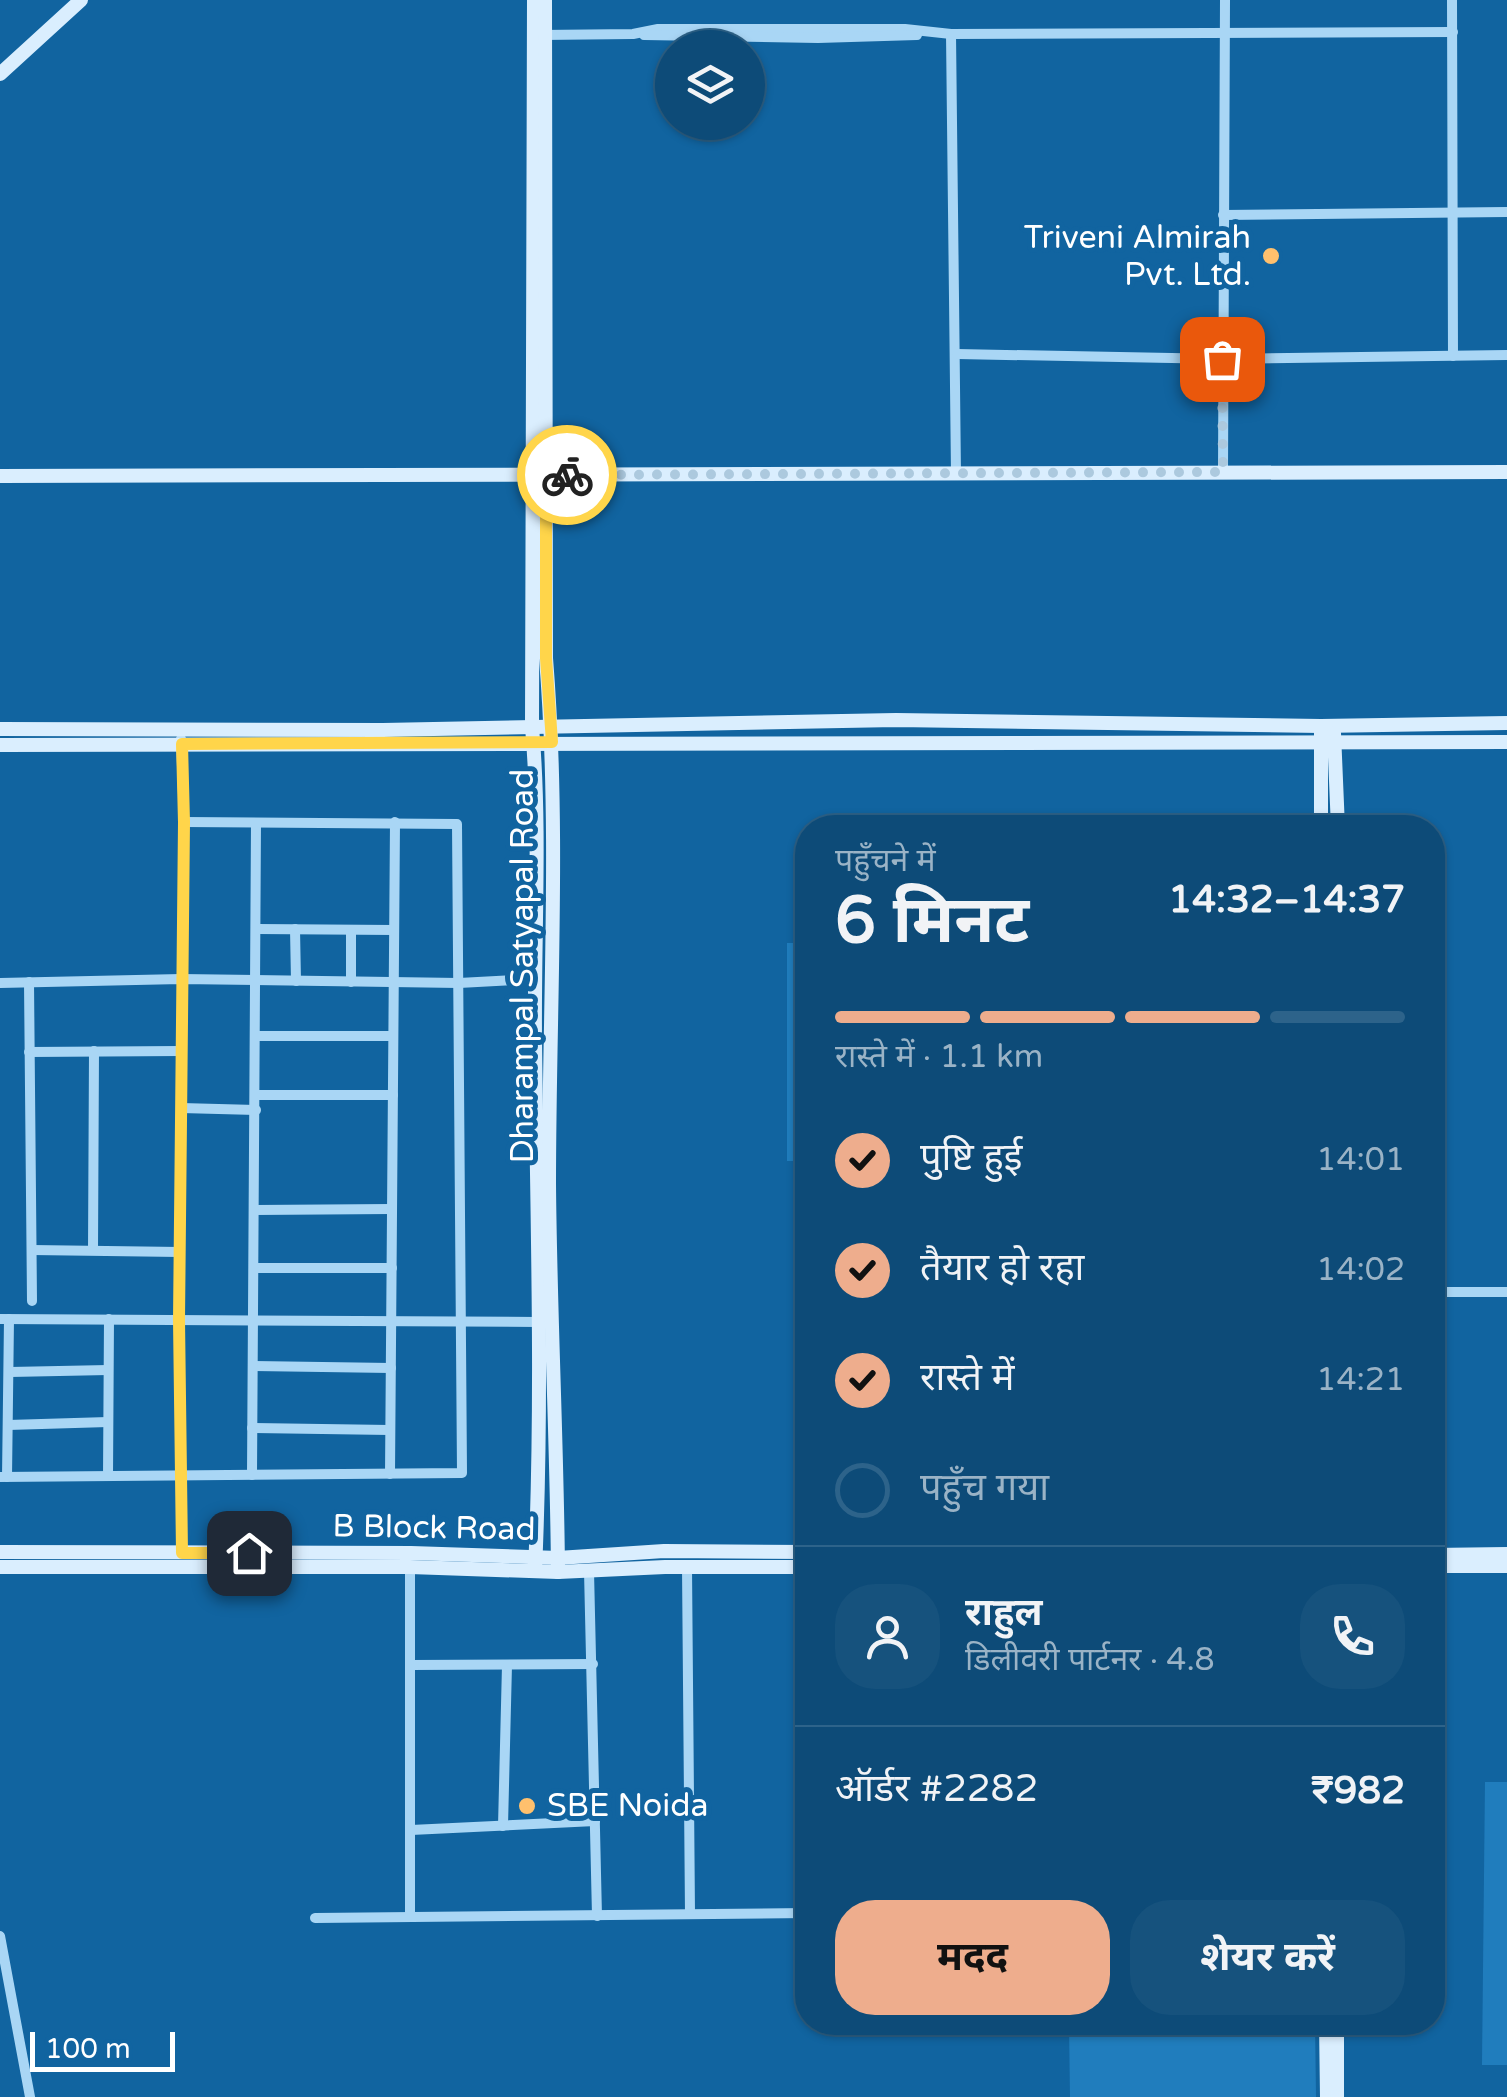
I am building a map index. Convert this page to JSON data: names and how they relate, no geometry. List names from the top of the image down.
{
  "streets": {
    "street": ["Dharampal Satyapal Road", "B Block Road"]
  },
  "crossings": [
    ["Dharampal Satyapal Road", "B Block Road"]
  ],
  "places": ["Triveni Almirah Pvt. Ltd.", "SBE Noida"],
  "scale_bar": "100 m",
  "page": {
    "heading": ["6 मिनट", "पहुँचने में", "14:32–14:37"],
    "panel": [
      "राहुल",
      "डिलीवरी पार्टनर · 4.8",
      "ऑर्डर #2282",
      "₹982"
    ],
    "bar": "रास्ते में · 1.1 km",
    "list": [
      ["पुष्टि हुई", "14:01"],
      ["तैयार हो रहा", "14:02"],
      ["रास्ते में", "14:21"],
      "पहुँच गया"
    ],
    "buttons": ["मदद", "शेयर करें"],
    "scale": "100 m"
  }
}
